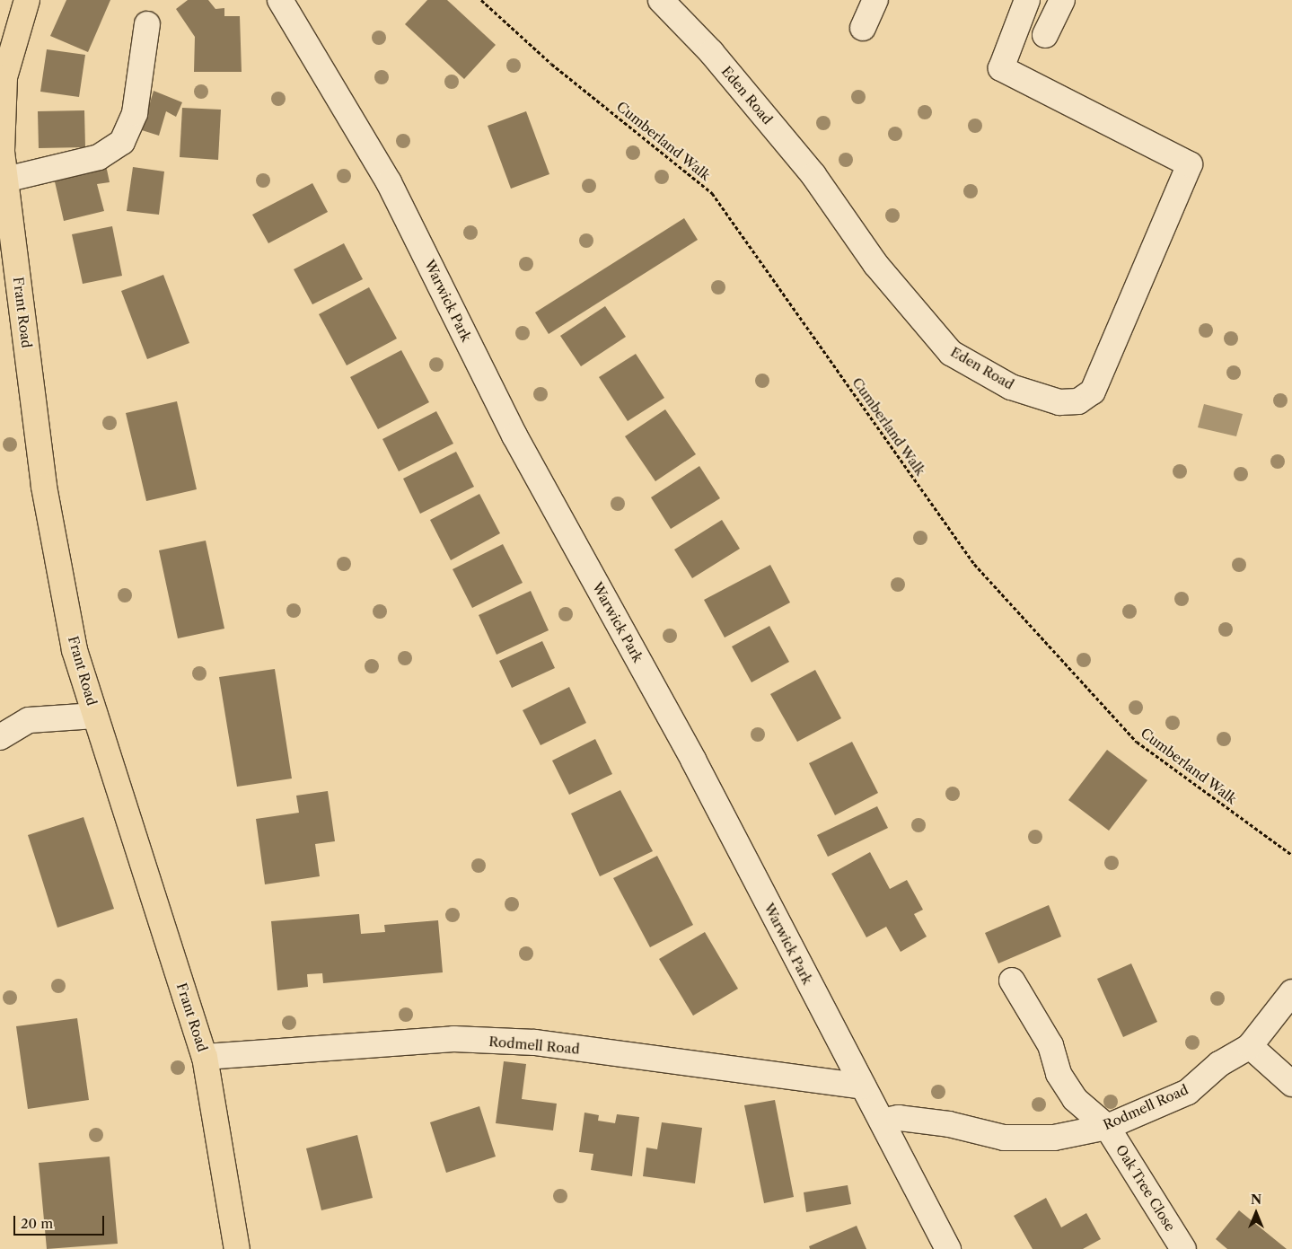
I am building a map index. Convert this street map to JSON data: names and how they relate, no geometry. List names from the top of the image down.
{
  "streets": {
    "main road": ["Frant Road"],
    "street": [
      "Eden Road",
      "Warwick Park",
      "Rodmell Road",
      "Oak Tree Close"
    ],
    "path": ["Cumberland Walk"]
  },
  "crossings": [
    ["Warwick Park", "Rodmell Road"],
    ["Frant Road", "Rodmell Road"],
    ["Rodmell Road", "Oak Tree Close"]
  ],
  "scale_bar": "20 m",
  "north": "top"
}
